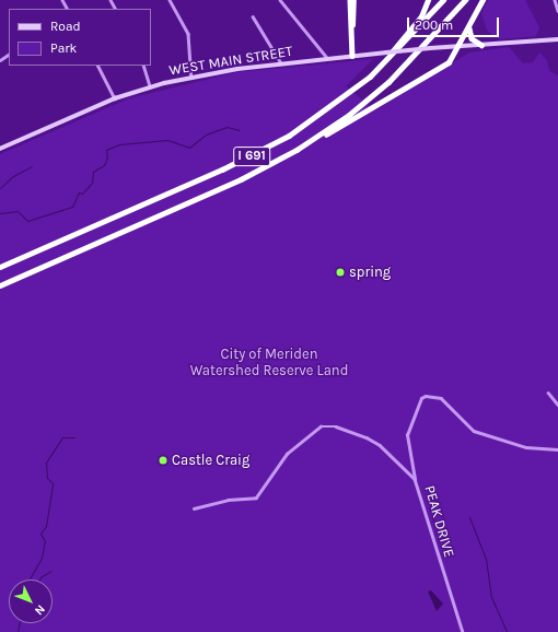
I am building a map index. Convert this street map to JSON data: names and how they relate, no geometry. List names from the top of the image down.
{
  "streets": {
    "highway": ["I 691"],
    "main road": ["WEST MAIN STREET"],
    "street": ["PEAK DRIVE"]
  },
  "parks": ["City of Meriden Watershed Reserve Land"],
  "places": ["spring", "Castle Craig"],
  "legend": ["Road", "Park"],
  "scale_bar": "200 m",
  "north": "bottom right"
}
